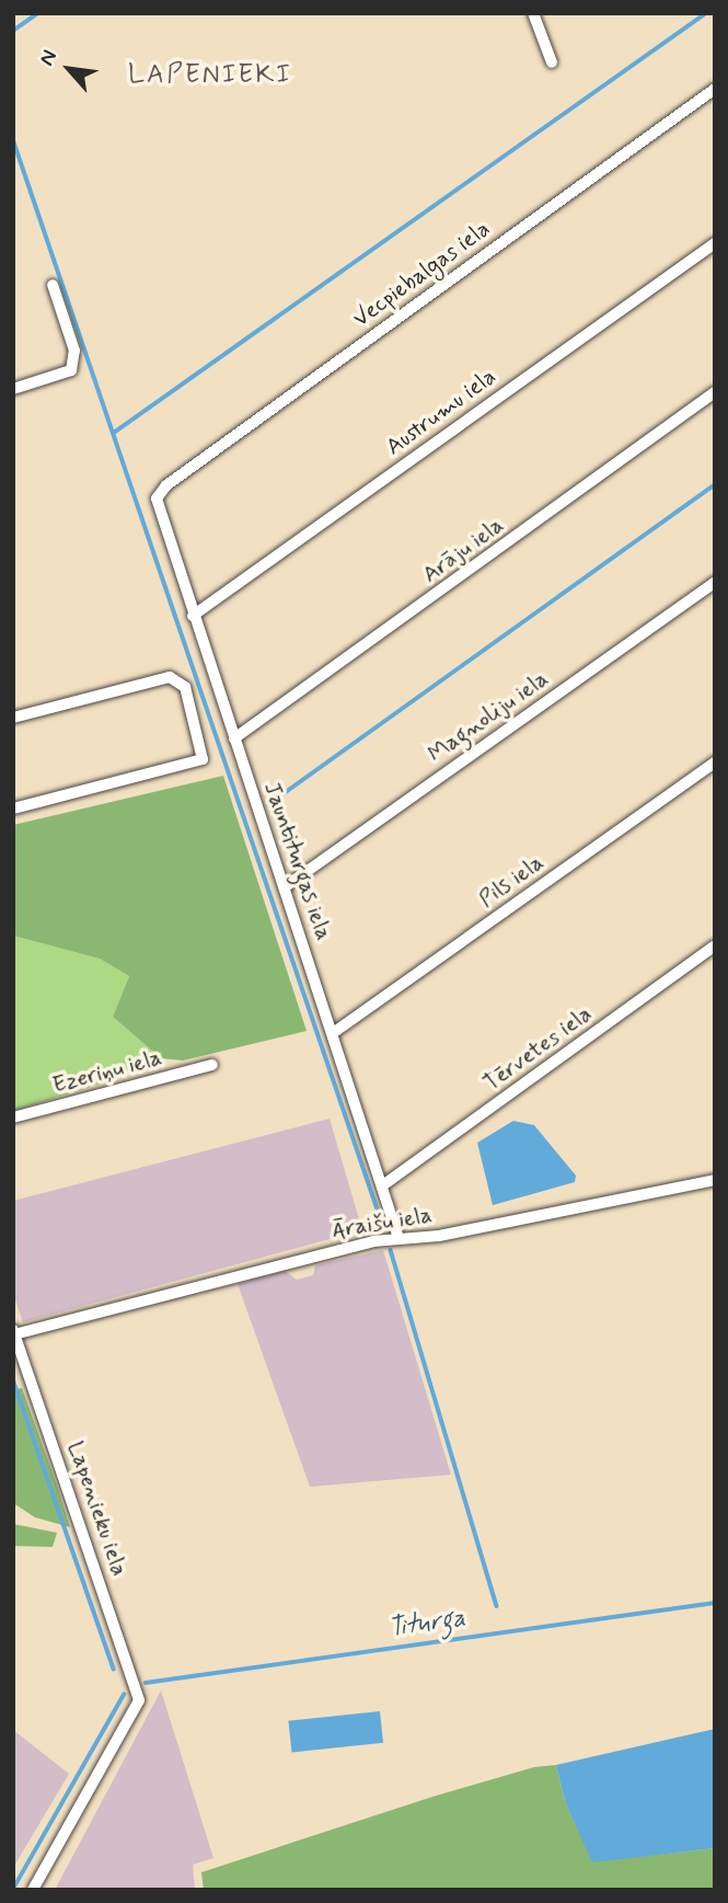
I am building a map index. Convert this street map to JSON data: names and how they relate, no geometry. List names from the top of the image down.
{
  "streets": {
    "street": [
      "Vecpiebalgas iela",
      "Austrumu iela",
      "Arāju iela",
      "Magnoliju iela",
      "Jauntiturgas iela",
      "Pils iela",
      "Tērvetes iela",
      "Ezeriņu iela",
      "Āraišu iela",
      "Lapenieku iela"
    ]
  },
  "crossings": [
    ["Vecpiebalgas iela", "Jauntiturgas iela"],
    ["Austrumu iela", "Jauntiturgas iela"],
    ["Arāju iela", "Jauntiturgas iela"],
    ["Magnoliju iela", "Jauntiturgas iela"],
    ["Jauntiturgas iela", "Pils iela"],
    ["Jauntiturgas iela", "Tērvetes iela"],
    ["Jauntiturgas iela", "Āraišu iela"],
    ["Āraišu iela", "Lapenieku iela"]
  ],
  "districts": ["LAPENIEKI"],
  "water": ["Titurga"],
  "north": "top left"
}
